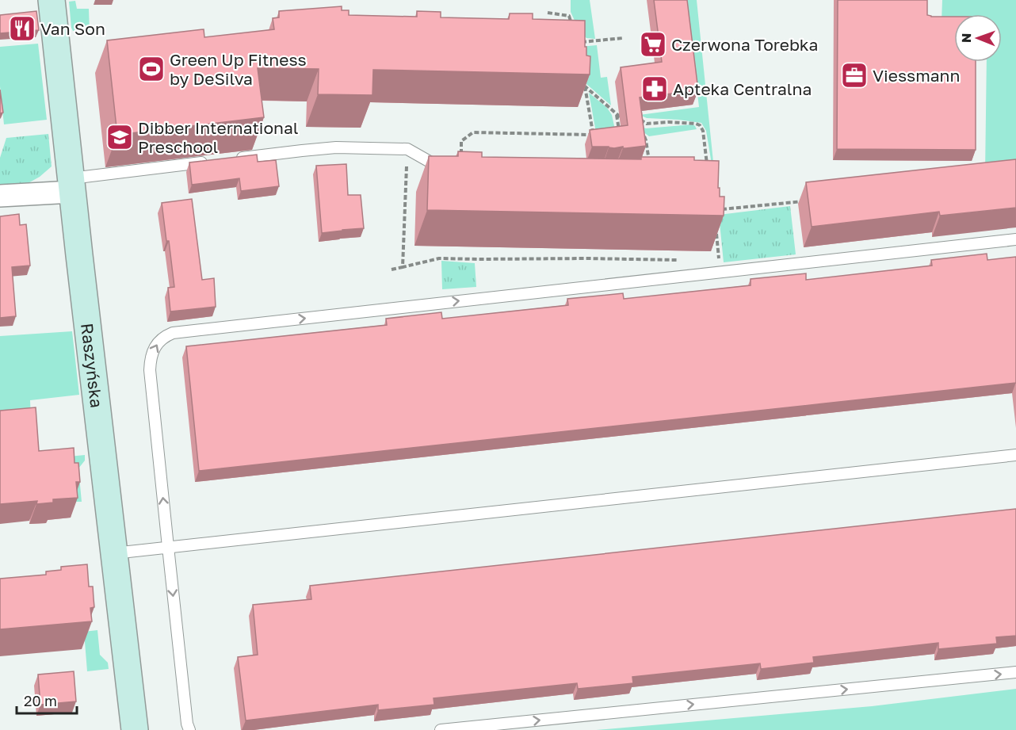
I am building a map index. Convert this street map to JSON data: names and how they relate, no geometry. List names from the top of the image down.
{
  "streets": {
    "street": ["Raszyńska"]
  },
  "places": {
    "restaurant": ["Van Son"],
    "supermarket": ["Czerwona Torebka"],
    "sports": ["Green Up Fitness by DeSilva"],
    "office": ["Viessmann"],
    "pharmacy": ["Apteka Centralna"],
    "school or university": ["Dibber International Preschool"]
  },
  "scale_bar": "20 m",
  "north": "left"
}
